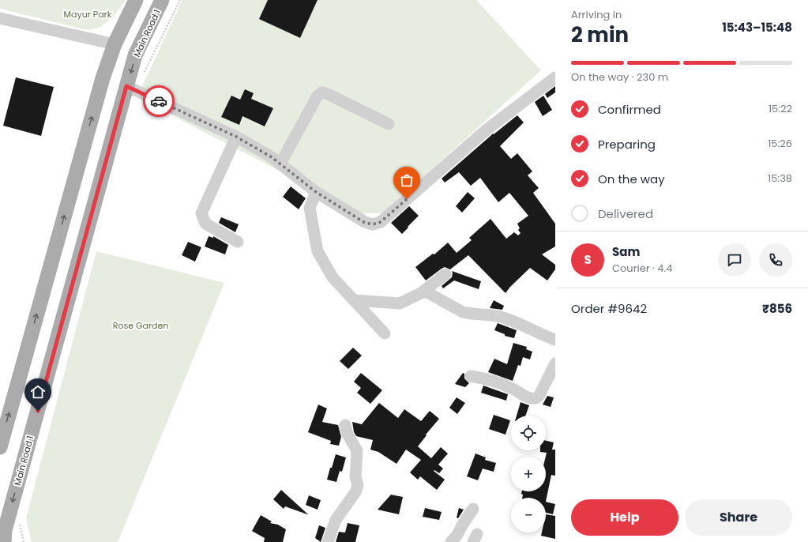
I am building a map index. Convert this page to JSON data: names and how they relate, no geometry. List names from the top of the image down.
{
  "streets": {
    "main road": ["Main Road 1"]
  },
  "parks": ["Mayur Park", "Rose Garden"],
  "page": {
    "heading": ["2 min", "Arriving in", "15:43–15:48"],
    "panel": [
      "Sam",
      "Courier · 4.4",
      "Order #9642",
      "₹856"
    ],
    "bar": "On the way · 230 m",
    "list": [
      ["Confirmed", "15:22"],
      ["Preparing", "15:26"],
      ["On the way", "15:38"],
      "Delivered"
    ],
    "round": "S",
    "map_buttons": ["+", "−"],
    "buttons": ["Help", "Share"]
  }
}
